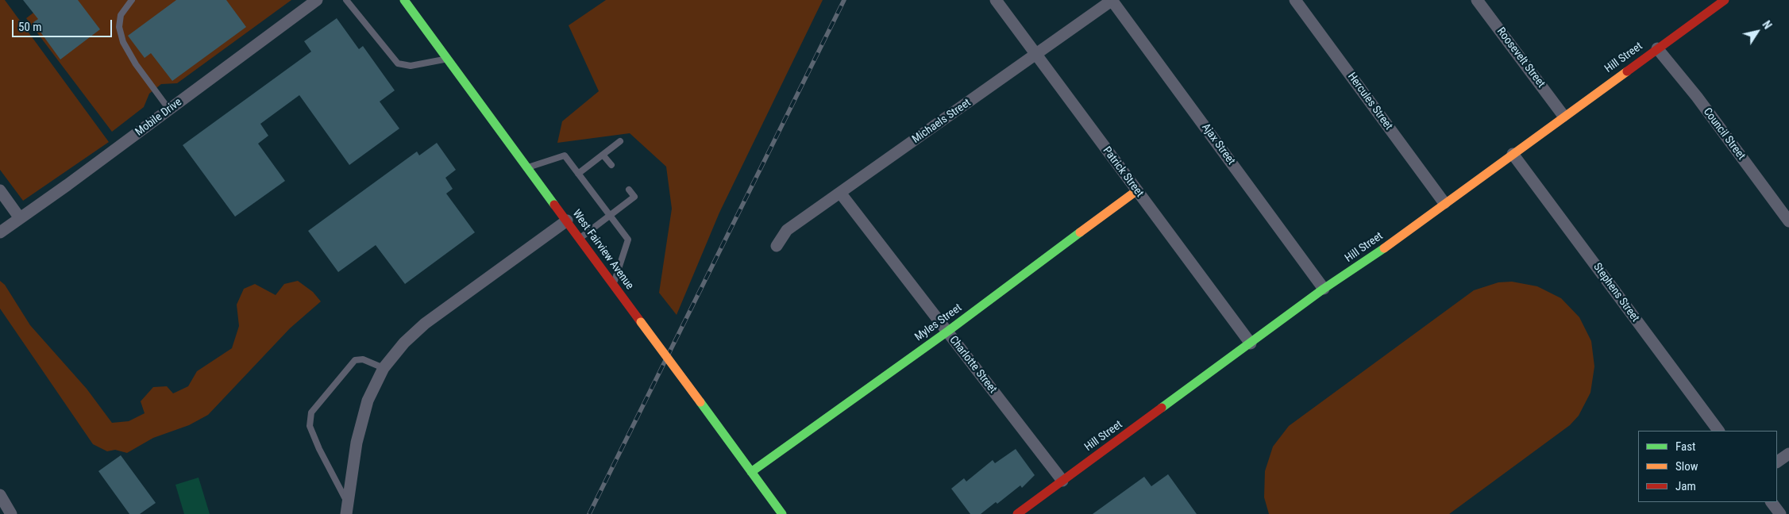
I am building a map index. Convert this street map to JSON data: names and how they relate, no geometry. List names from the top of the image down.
{
  "streets": {
    "street": [
      "Roosevelt Street",
      "Hill Street",
      "Hercules Street",
      "Mobile Drive",
      "Michaels Street",
      "Council Street",
      "Ajax Street",
      "Patrick Street",
      "West Fairview Avenue",
      "Stephens Street",
      "Myles Street",
      "Charlotte Street"
    ]
  },
  "crossings": [
    ["Roosevelt Street", "Hill Street"],
    ["Hill Street", "Hercules Street"],
    ["Hill Street", "Council Street"],
    ["Hill Street", "Ajax Street"],
    ["Hill Street", "Patrick Street"],
    ["Hill Street", "Stephens Street"],
    ["Hill Street", "Charlotte Street"],
    ["Michaels Street", "Ajax Street"],
    ["Michaels Street", "Patrick Street"],
    ["Michaels Street", "Charlotte Street"],
    ["Patrick Street", "Myles Street"],
    ["West Fairview Avenue", "Myles Street"],
    ["Myles Street", "Charlotte Street"]
  ],
  "legend": ["Fast", "Slow", "Jam"],
  "scale_bar": "50 m",
  "north": "top right"
}
